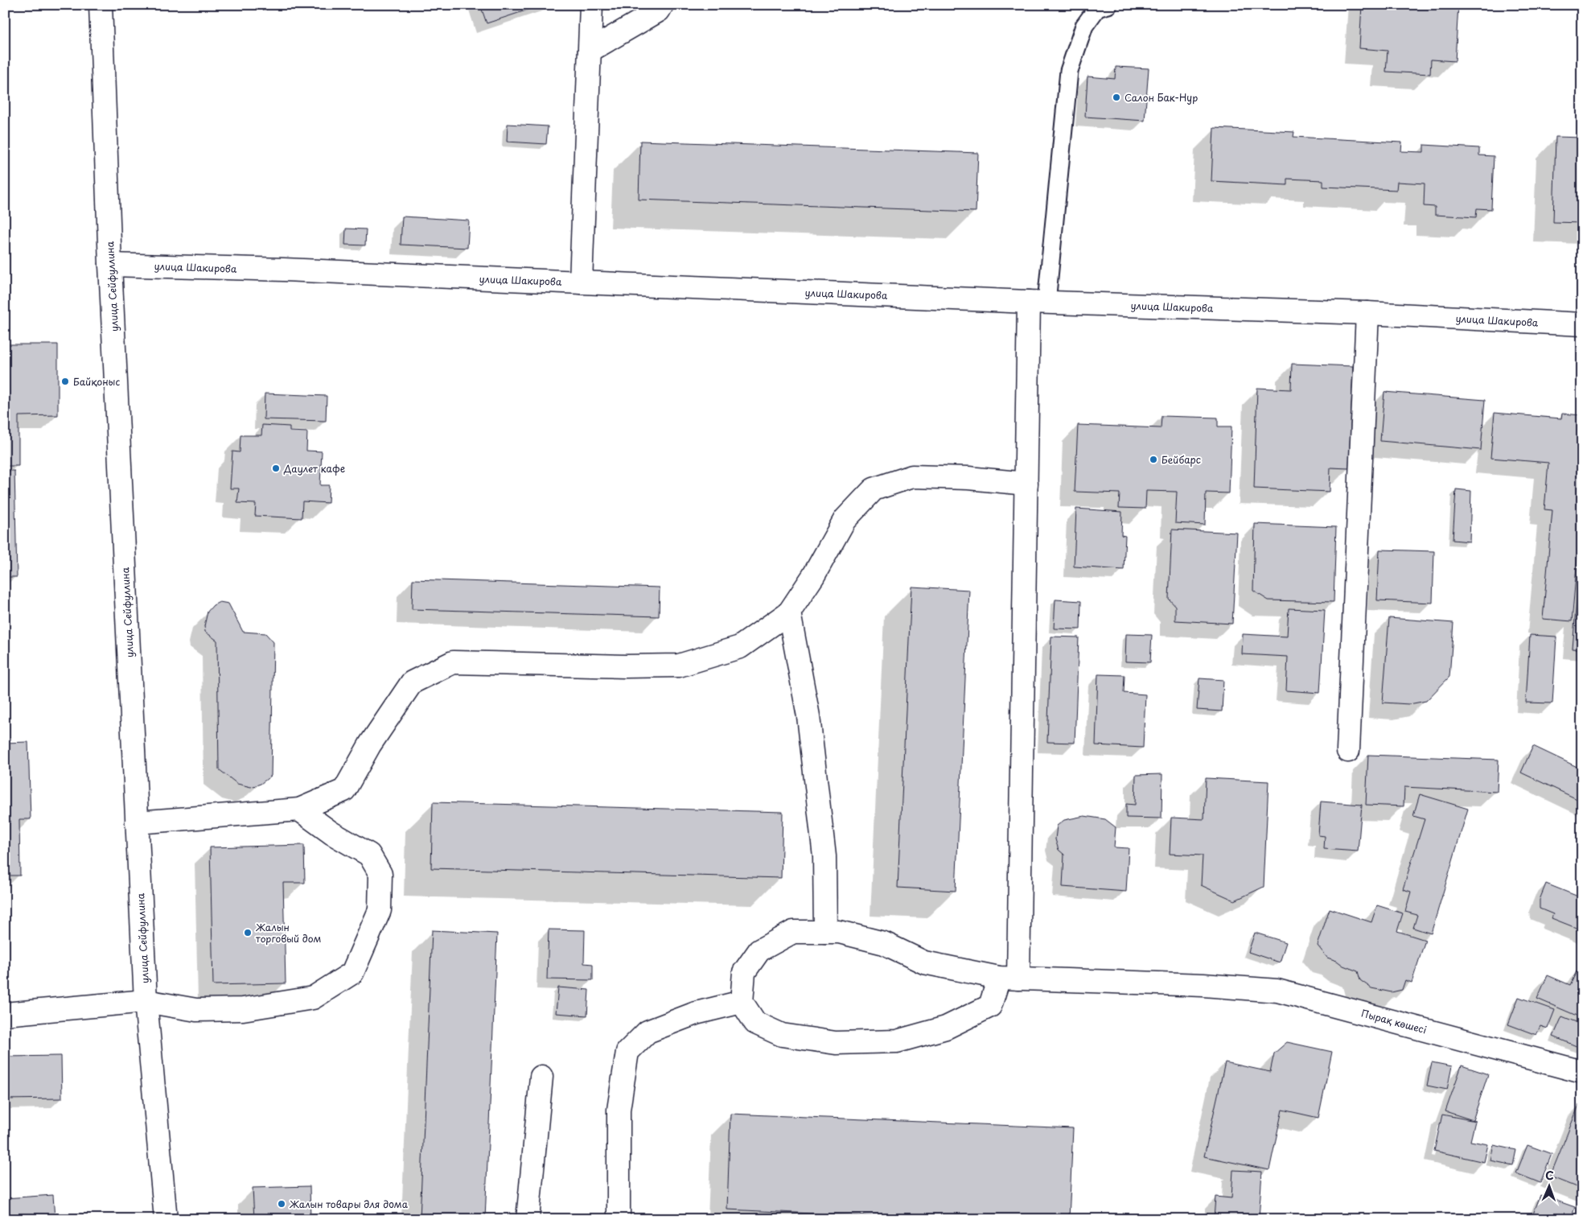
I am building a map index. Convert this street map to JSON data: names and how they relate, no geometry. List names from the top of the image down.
{
  "streets": {
    "street": ["улица Шакирова", "улица Сейфуллина", "Пырақ көшесі"]
  },
  "crossings": [
    ["улица Шакирова", "улица Сейфуллина"]
  ],
  "places": [
    "Салон Бак-Нур",
    "Байқоныс",
    "Бейбарс",
    "Даулет кафе",
    "Жалын торговый дом",
    "Жалын товары для дома"
  ],
  "north": "top"
}
